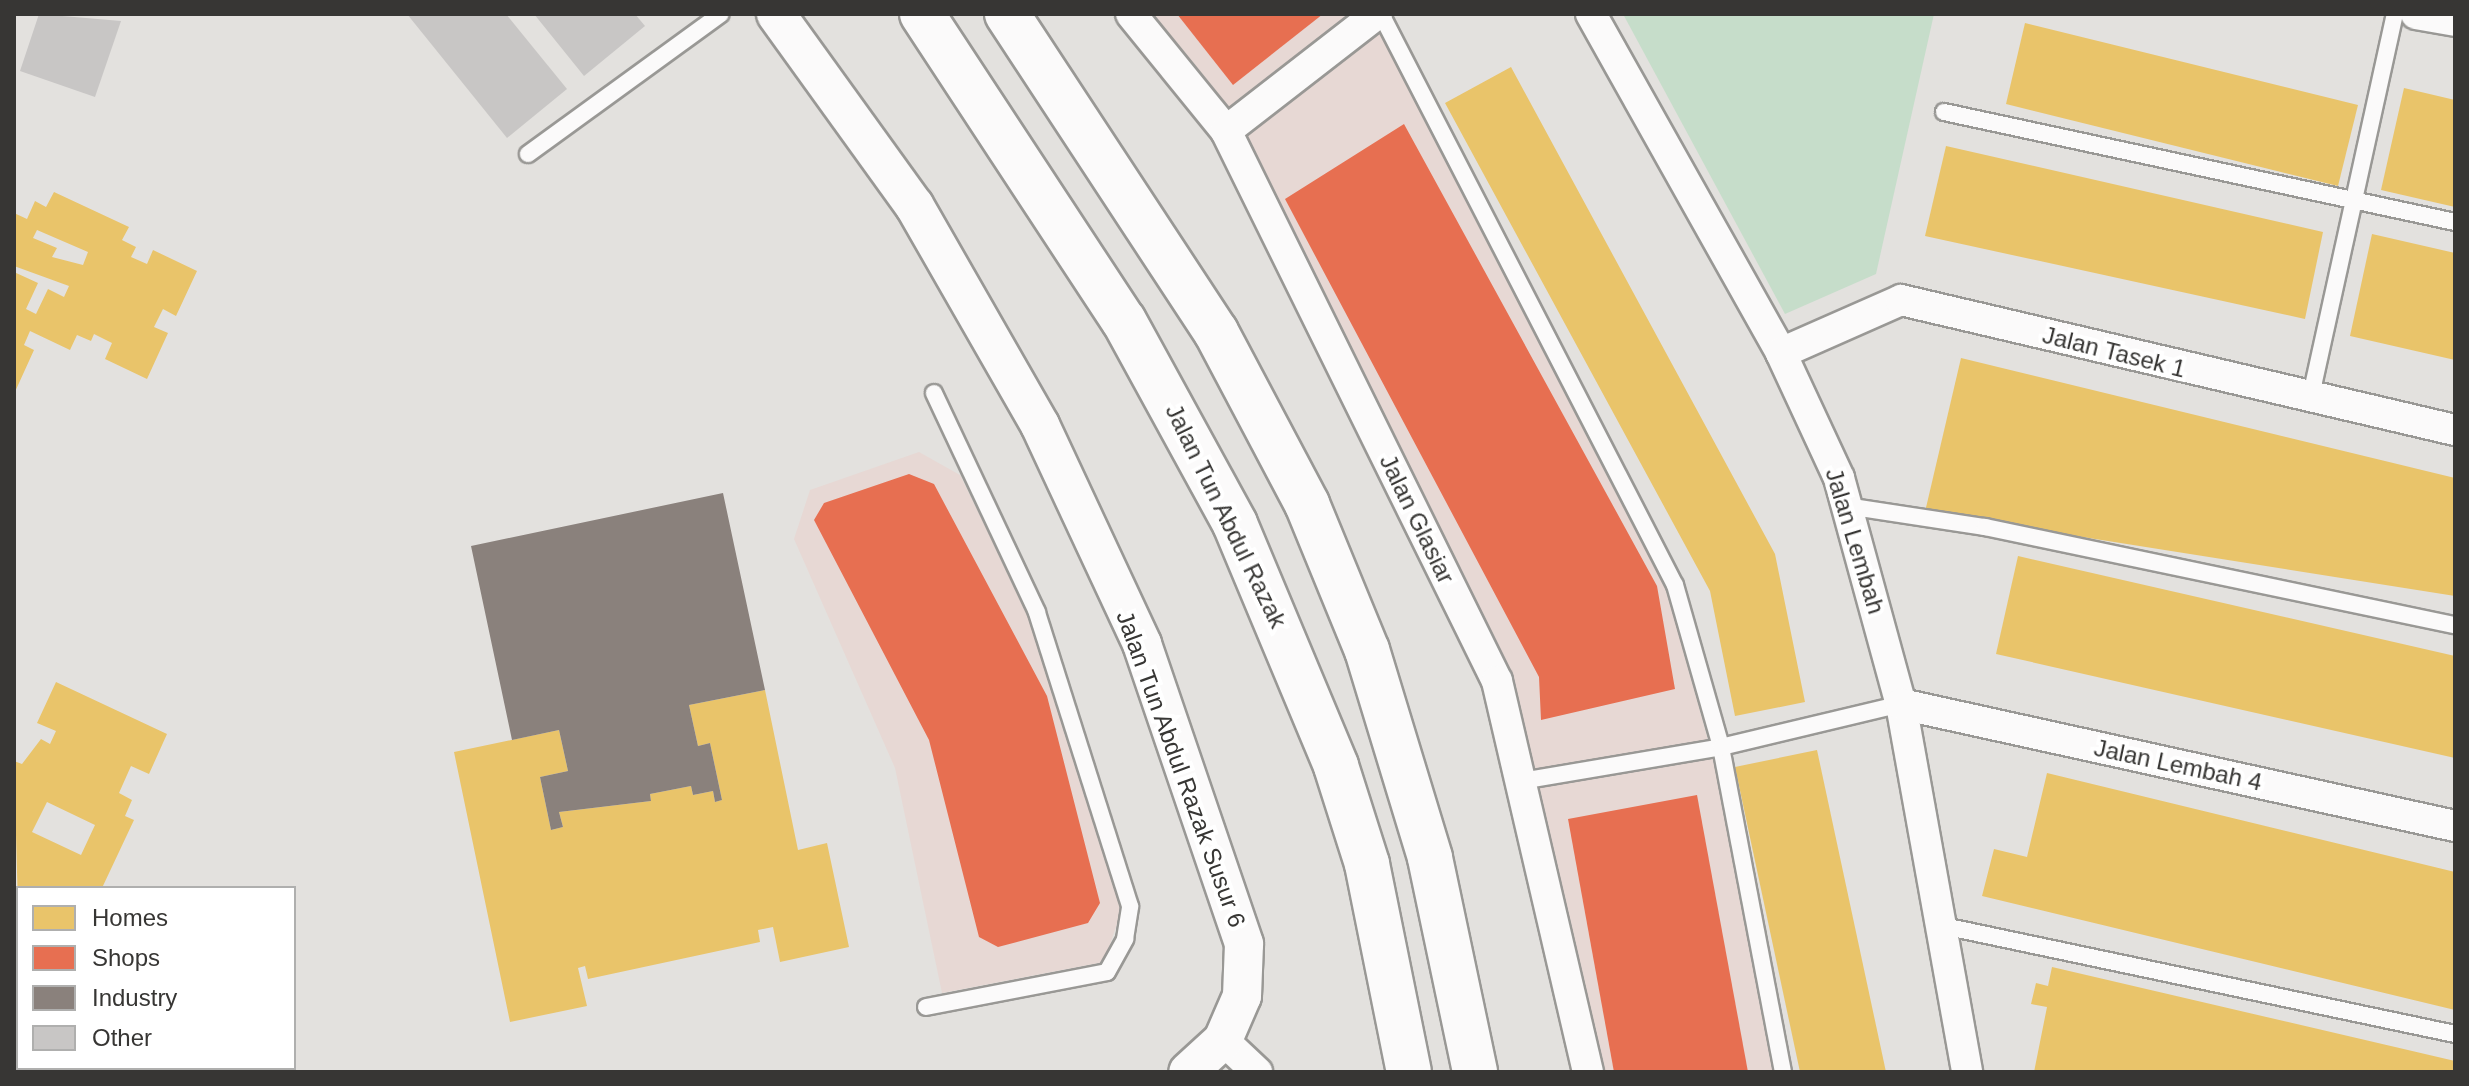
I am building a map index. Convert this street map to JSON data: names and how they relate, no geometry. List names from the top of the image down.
{
  "streets": {
    "highway": ["Jalan Tun Abdul Razak"],
    "street": [
      "Jalan Tasek 1",
      "Jalan Glasiar",
      "Jalan Lembah",
      "Jalan Lembah 4",
      "Jalan Tun Abdul Razak Susur 6"
    ]
  },
  "crossings": [
    ["Jalan Tasek 1", "Jalan Lembah"],
    ["Jalan Lembah", "Jalan Lembah 4"]
  ],
  "legend": [
    "Homes",
    "Shops",
    "Industry",
    "Other"
  ]
}
